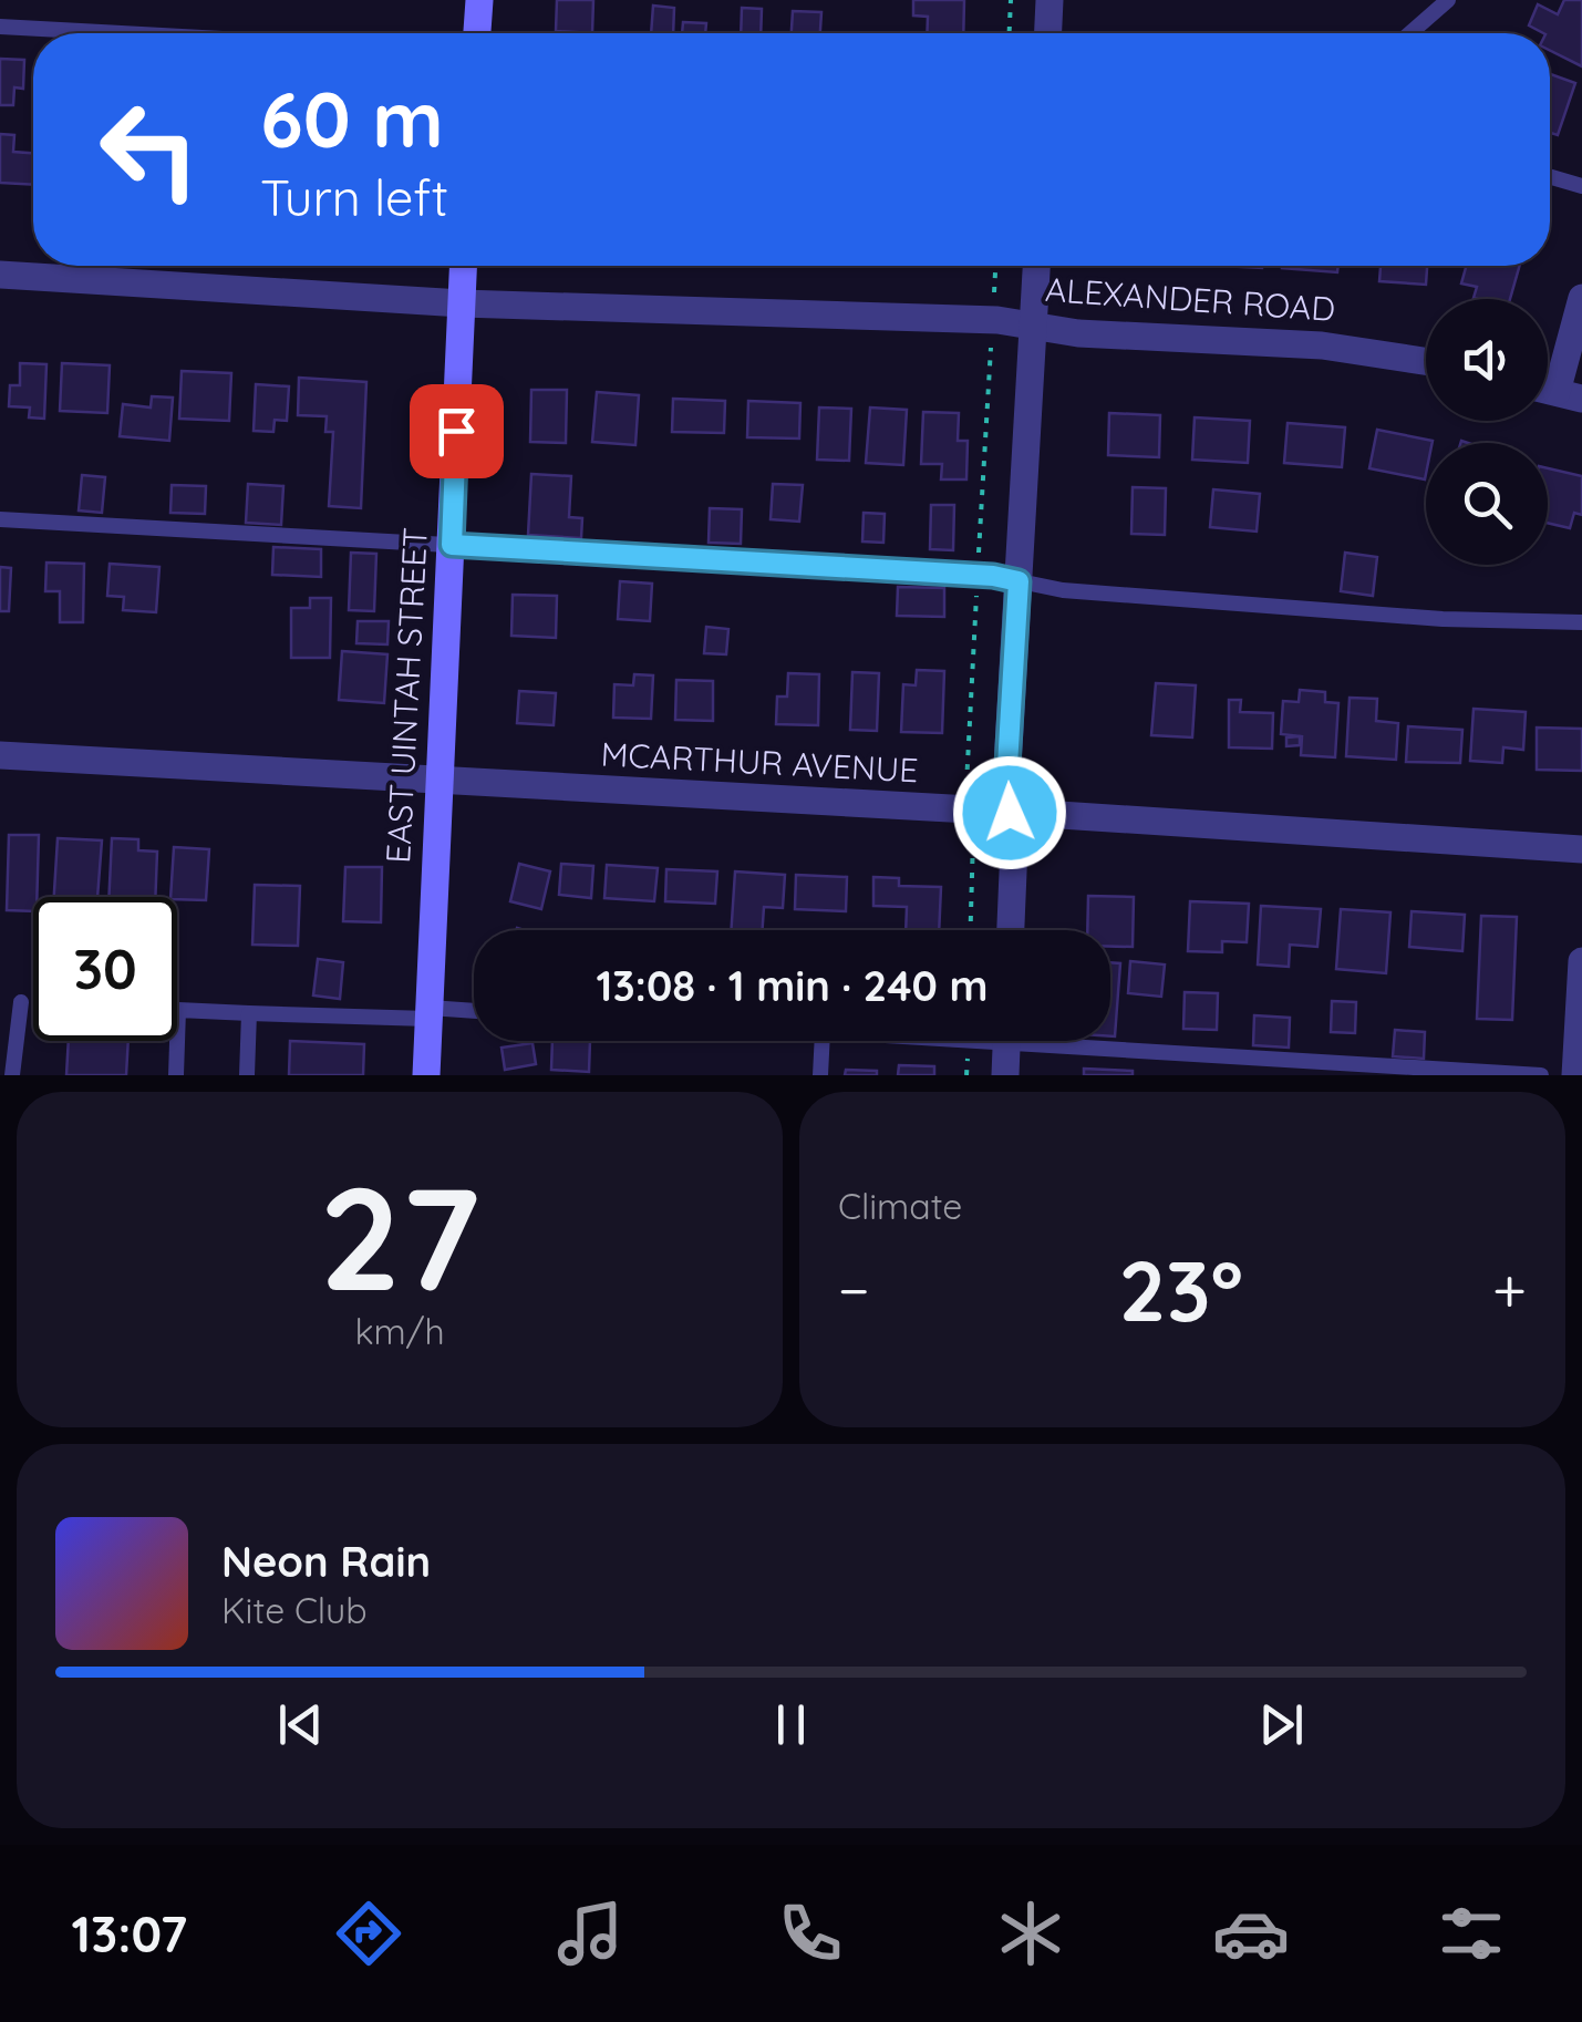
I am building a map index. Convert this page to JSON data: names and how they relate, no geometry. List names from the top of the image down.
{
  "streets": {
    "main road": ["EAST UINTAH STREET"],
    "street": ["ALEXANDER ROAD", "MCARTHUR AVENUE"]
  },
  "crossings": [
    ["ALEXANDER ROAD", "EAST UINTAH STREET"],
    ["EAST UINTAH STREET", "MCARTHUR AVENUE"]
  ],
  "page": {
    "turn": ["60 m", "Turn left"],
    "limit": "30",
    "trip": "13:08 · 1 min · 240 m",
    "tile": [
      ["27", "km/h"],
      "Climate"
    ],
    "heat": ["−", "23°", "+"],
    "song": ["Neon Rain", "Kite Club"],
    "tabs": "13:07"
  }
}
